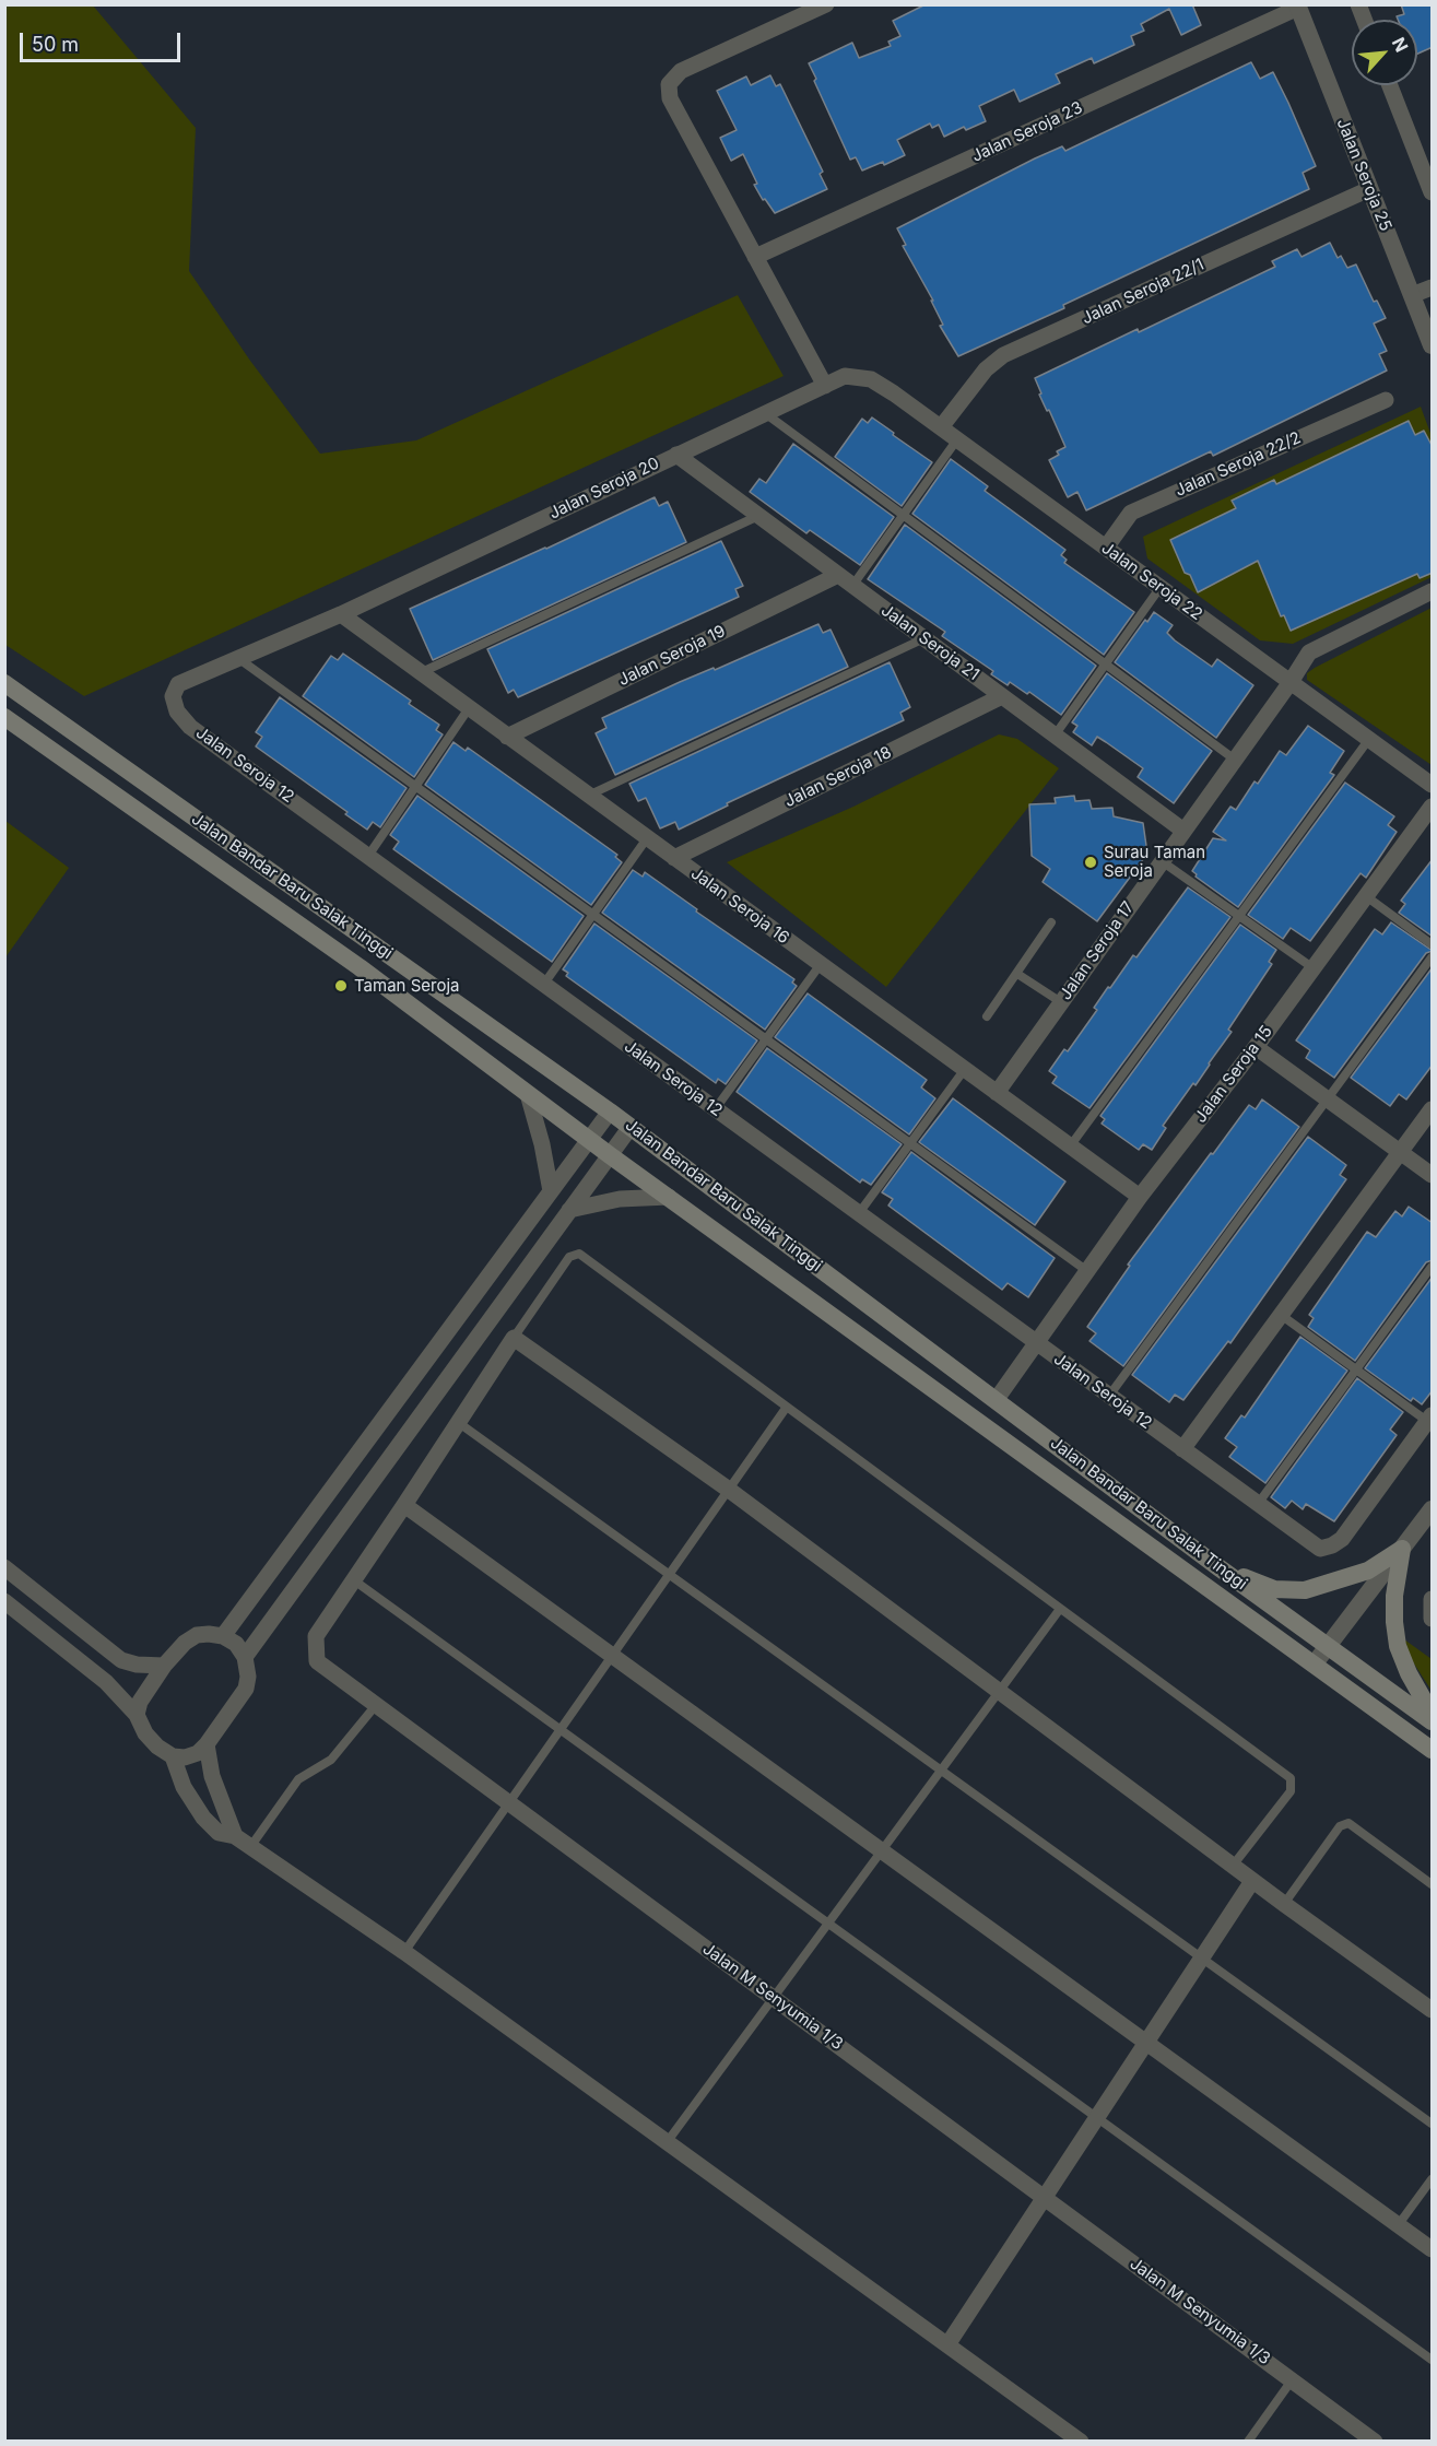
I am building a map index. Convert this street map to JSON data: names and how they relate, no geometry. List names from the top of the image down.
{
  "streets": {
    "main road": ["Jalan Bandar Baru Salak Tinggi"],
    "street": [
      "Jalan Seroja 23",
      "Jalan Seroja 25",
      "Jalan Seroja 22/1",
      "Jalan Seroja 22/2",
      "Jalan Seroja 20",
      "Jalan Seroja 22",
      "Jalan Seroja 21",
      "Jalan Seroja 19",
      "Jalan Seroja 12",
      "Jalan Seroja 18",
      "Jalan Seroja 16",
      "Jalan Seroja 17",
      "Jalan Seroja 15",
      "Jalan M Senyumia 1/3"
    ]
  },
  "crossings": [
    ["Jalan Seroja 23", "Jalan Seroja 25"],
    ["Jalan Seroja 25", "Jalan Seroja 22/1"],
    ["Jalan Seroja 22/1", "Jalan Seroja 22"],
    ["Jalan Seroja 22/2", "Jalan Seroja 22"],
    ["Jalan Seroja 20", "Jalan Seroja 22"],
    ["Jalan Seroja 20", "Jalan Seroja 21"],
    ["Jalan Seroja 20", "Jalan Seroja 12"],
    ["Jalan Seroja 20", "Jalan Seroja 16"],
    ["Jalan Seroja 22", "Jalan Seroja 17"],
    ["Jalan Seroja 21", "Jalan Seroja 19"],
    ["Jalan Seroja 21", "Jalan Seroja 18"],
    ["Jalan Seroja 21", "Jalan Seroja 17"],
    ["Jalan Seroja 19", "Jalan Seroja 16"],
    ["Jalan Seroja 12", "Jalan Seroja 16"],
    ["Jalan Seroja 12", "Jalan Seroja 15"],
    ["Jalan Seroja 18", "Jalan Seroja 16"],
    ["Jalan Bandar Baru Salak Tinggi", "Jalan Seroja 15"],
    ["Jalan Seroja 16", "Jalan Seroja 17"],
    ["Jalan Seroja 16", "Jalan Seroja 15"]
  ],
  "places": ["Surau Taman Seroja", "Taman Seroja"],
  "scale_bar": "50 m",
  "north": "top right"
}
